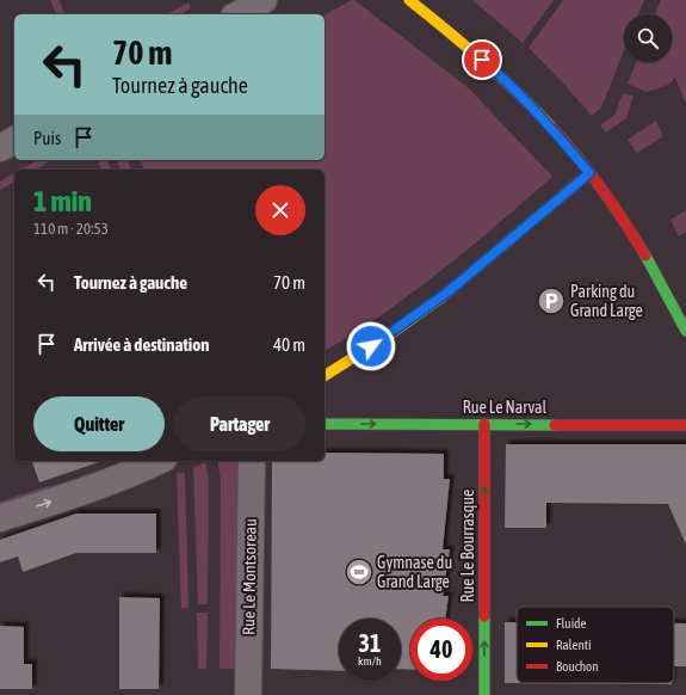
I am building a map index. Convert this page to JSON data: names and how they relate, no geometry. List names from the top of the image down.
{
  "streets": {
    "street": ["Rue Le Narval", "Rue Le Bourrasque", "Rue Le Montsoreau"]
  },
  "crossings": [
    ["Rue Le Narval", "Rue Le Bourrasque"]
  ],
  "one_way": ["Rue Le Narval", "Rue Le Bourrasque"],
  "places": {
    "parking": ["Parking du Grand Large"],
    "sports": ["Gymnase du Grand Large"]
  },
  "legend": ["Fluide", "Ralenti", "Bouchon"],
  "page": {
    "turn": ["70 m", "Tournez à gauche"],
    "then": "Puis",
    "heading": ["1 min", "110 m · 20:53"],
    "list": [
      {
        "name": "Tournez à gauche",
        "value": "70 m"
      },
      {
        "name": "Arrivée à destination",
        "value": "40 m"
      }
    ],
    "buttons": ["Quitter", "Partager"],
    "speed": "31 km/h",
    "limit": "40"
  }
}
